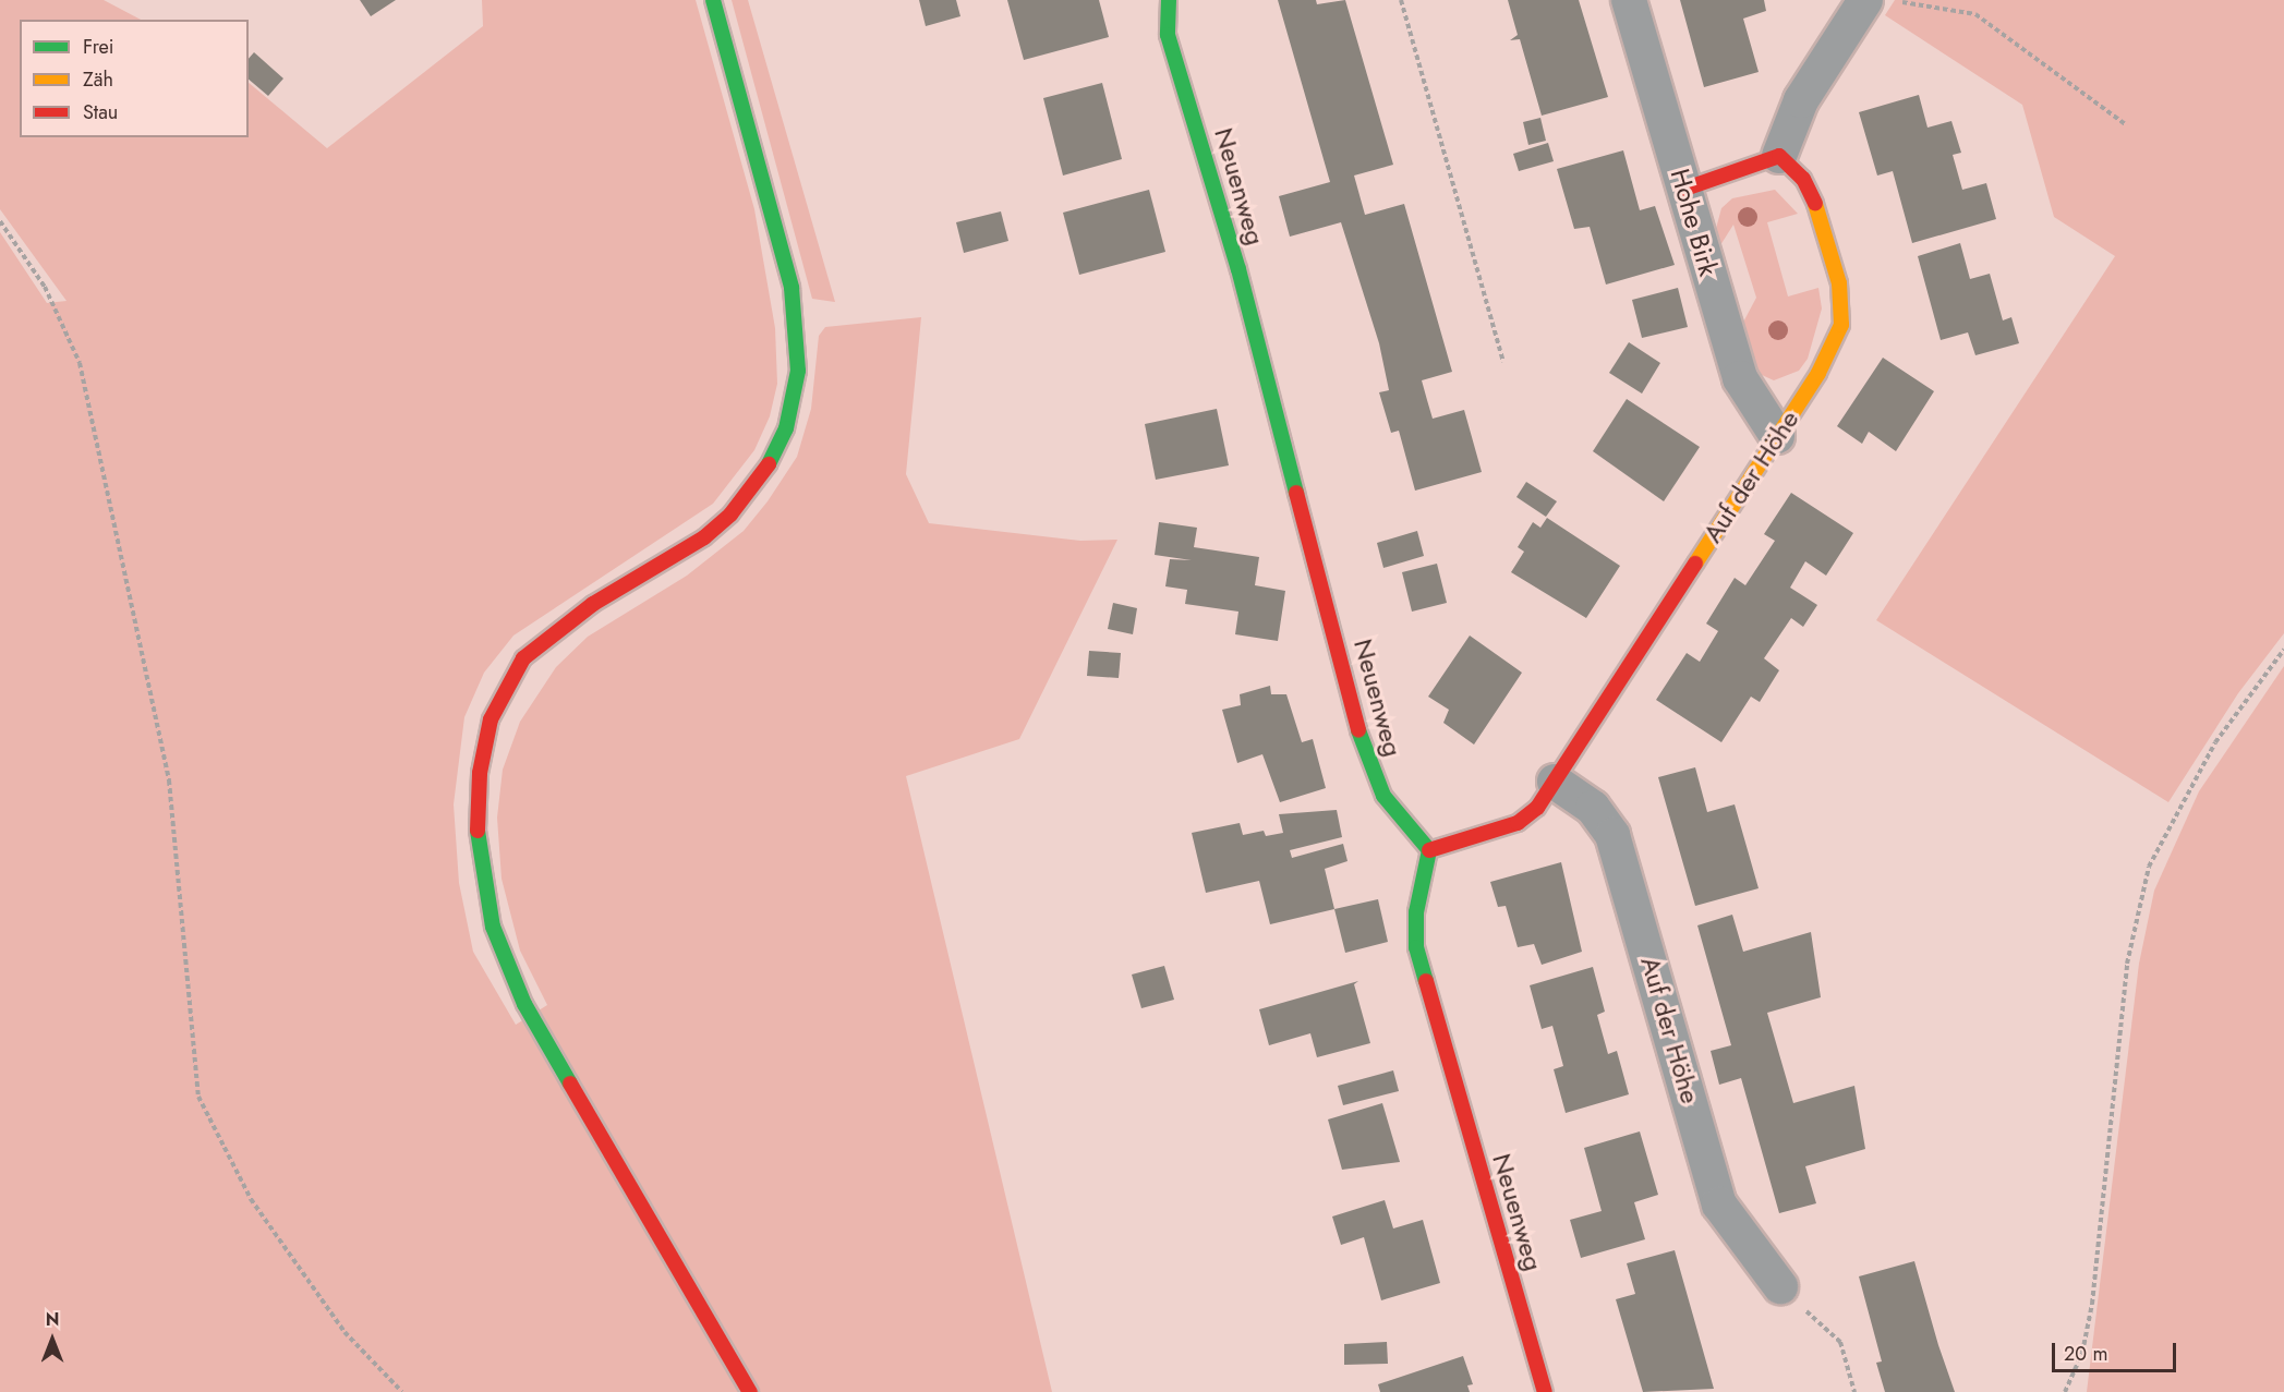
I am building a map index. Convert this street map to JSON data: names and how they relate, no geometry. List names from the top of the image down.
{
  "streets": {
    "street": ["Neuenweg", "Hohe Birk", "Auf der Höhe"]
  },
  "crossings": [
    ["Neuenweg", "Auf der Höhe"],
    ["Hohe Birk", "Auf der Höhe"]
  ],
  "legend": ["Frei", "Zäh", "Stau"],
  "scale_bar": "20 m",
  "north": "top"
}
